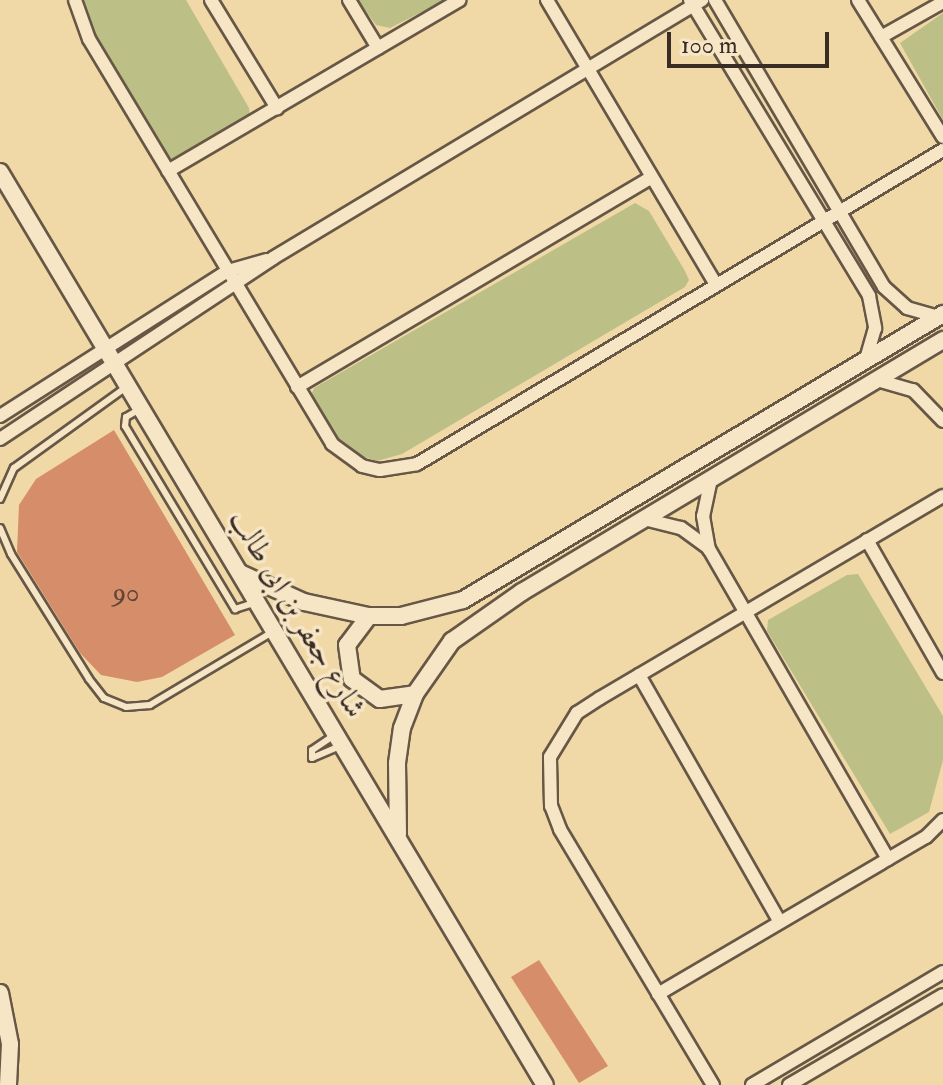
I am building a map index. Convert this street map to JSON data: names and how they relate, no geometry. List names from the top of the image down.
{
  "streets": {
    "street": ["شارع جعفر بن ابى طالب"]
  },
  "house_numbers": ["90"],
  "scale_bar": "100 m"
}
